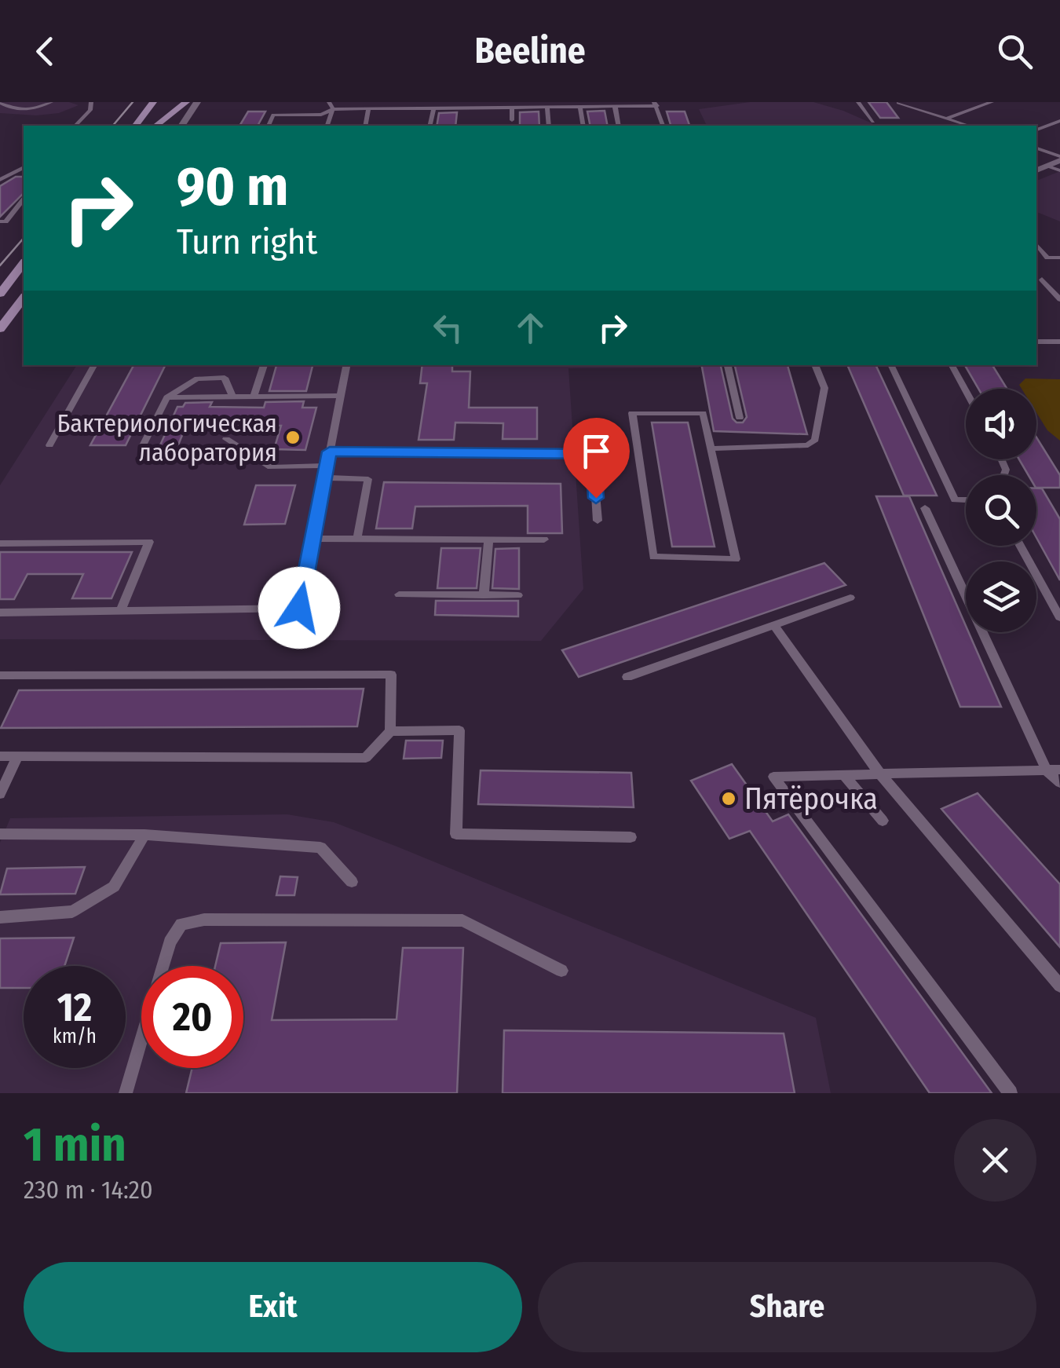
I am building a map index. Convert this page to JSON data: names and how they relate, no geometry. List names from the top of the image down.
{
  "places": ["Бактериологическая лаборатория", "Пятёрочка"],
  "page": {
    "header": "Beeline",
    "turn": ["90 m", "Turn right"],
    "speed": "12 km/h",
    "limit": "20",
    "heading": ["1 min", "230 m · 14:20"],
    "buttons": ["Exit", "Share"]
  }
}
